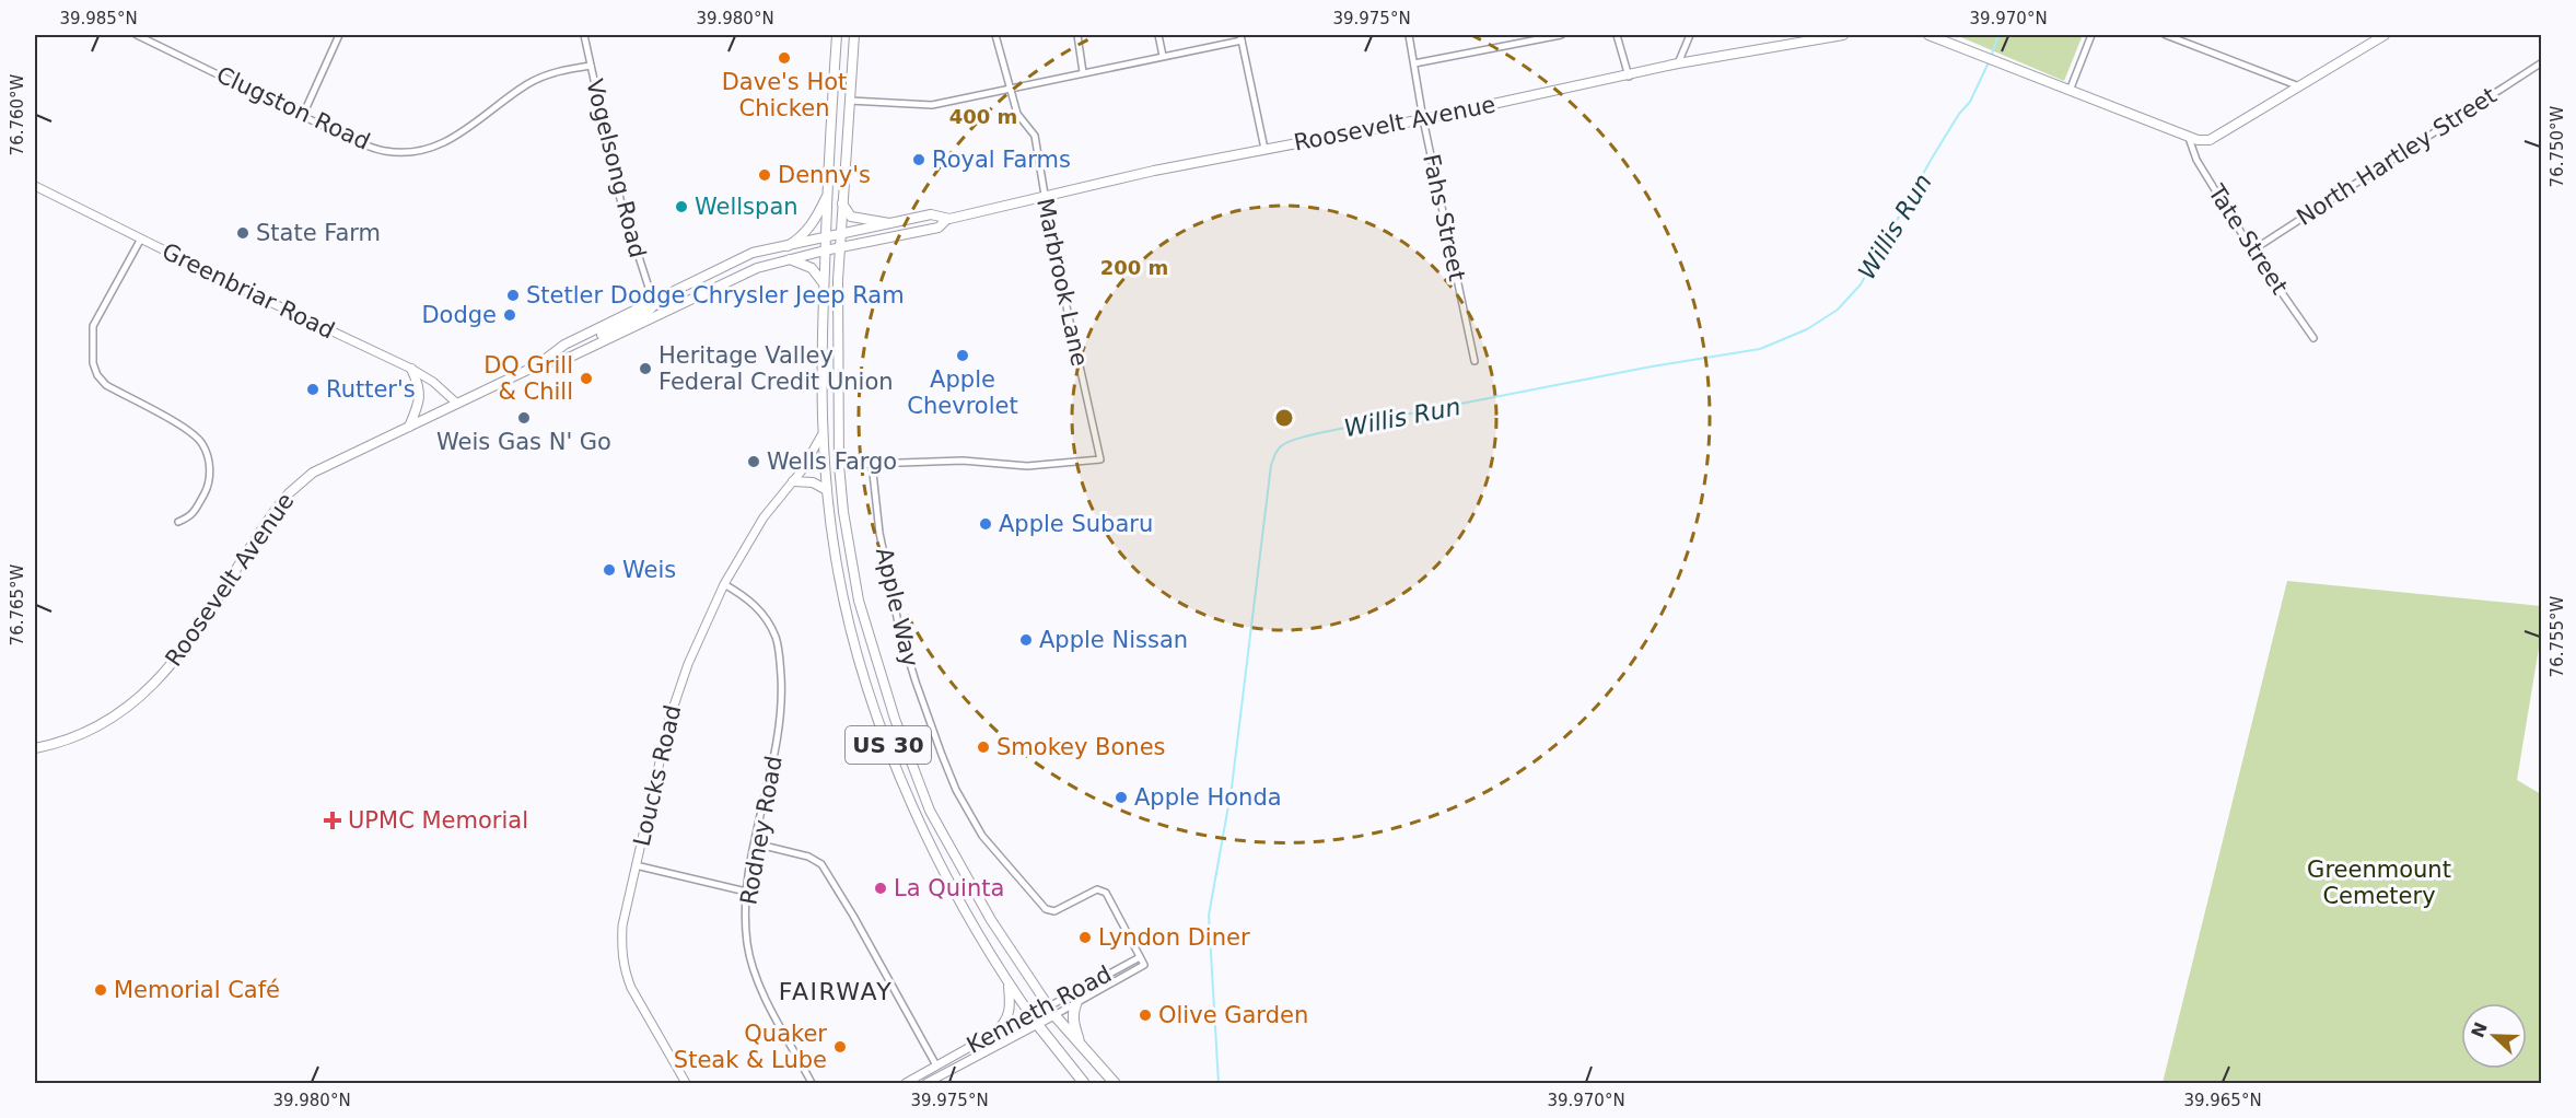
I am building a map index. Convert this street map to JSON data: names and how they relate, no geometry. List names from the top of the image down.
{
  "streets": {
    "highway": ["US 30"],
    "main road": ["Roosevelt Avenue"],
    "street": [
      "Clugston Road",
      "North Hartley Street",
      "Vogelsong Road",
      "Fahs Street",
      "Tate Street",
      "Marbrook Lane",
      "Greenbriar Road",
      "Apple Way",
      "Loucks Road",
      "Rodney Road",
      "Kenneth Road"
    ]
  },
  "crossings": [
    ["Clugston Road", "Vogelsong Road"],
    ["Roosevelt Avenue", "Vogelsong Road"],
    ["Roosevelt Avenue", "Fahs Street"],
    ["Roosevelt Avenue", "Marbrook Lane"],
    ["Roosevelt Avenue", "Greenbriar Road"],
    ["Roosevelt Avenue", "US 30"],
    ["North Hartley Street", "Tate Street"],
    ["Marbrook Lane", "Apple Way"],
    ["Apple Way", "Kenneth Road"],
    ["US 30", "Loucks Road"],
    ["US 30", "Kenneth Road"],
    ["Loucks Road", "Rodney Road"]
  ],
  "districts": ["FAIRWAY"],
  "water": ["Willis Run"],
  "parks": ["Greenmount Cemetery"],
  "places": {
    "other": [
      "Dave's Hot Chicken",
      "Royal Farms",
      "Denny's",
      "Wellspan",
      "State Farm",
      "Stetler Dodge Chrysler Jeep Ram",
      "Dodge",
      "Apple Chevrolet",
      "Heritage Valley Federal Credit Union",
      "DQ Grill & Chill",
      "Rutter's",
      "Weis Gas N' Go",
      "Wells Fargo",
      "Apple Subaru",
      "Weis",
      "Apple Nissan",
      "Smokey Bones",
      "Apple Honda",
      "La Quinta",
      "Lyndon Diner",
      "Memorial Café",
      "Olive Garden",
      "Quaker Steak & Lube"
    ],
    "health": ["UPMC Memorial"]
  },
  "north": "left",
  "coordinates": [
    "39.985°N",
    "39.980°N",
    "39.975°N",
    "39.970°N",
    "76.760°W",
    "76.750°W",
    "76.765°W",
    "76.755°W",
    "39.965°N"
  ],
  "rings": ["400 m", "200 m"]
}
